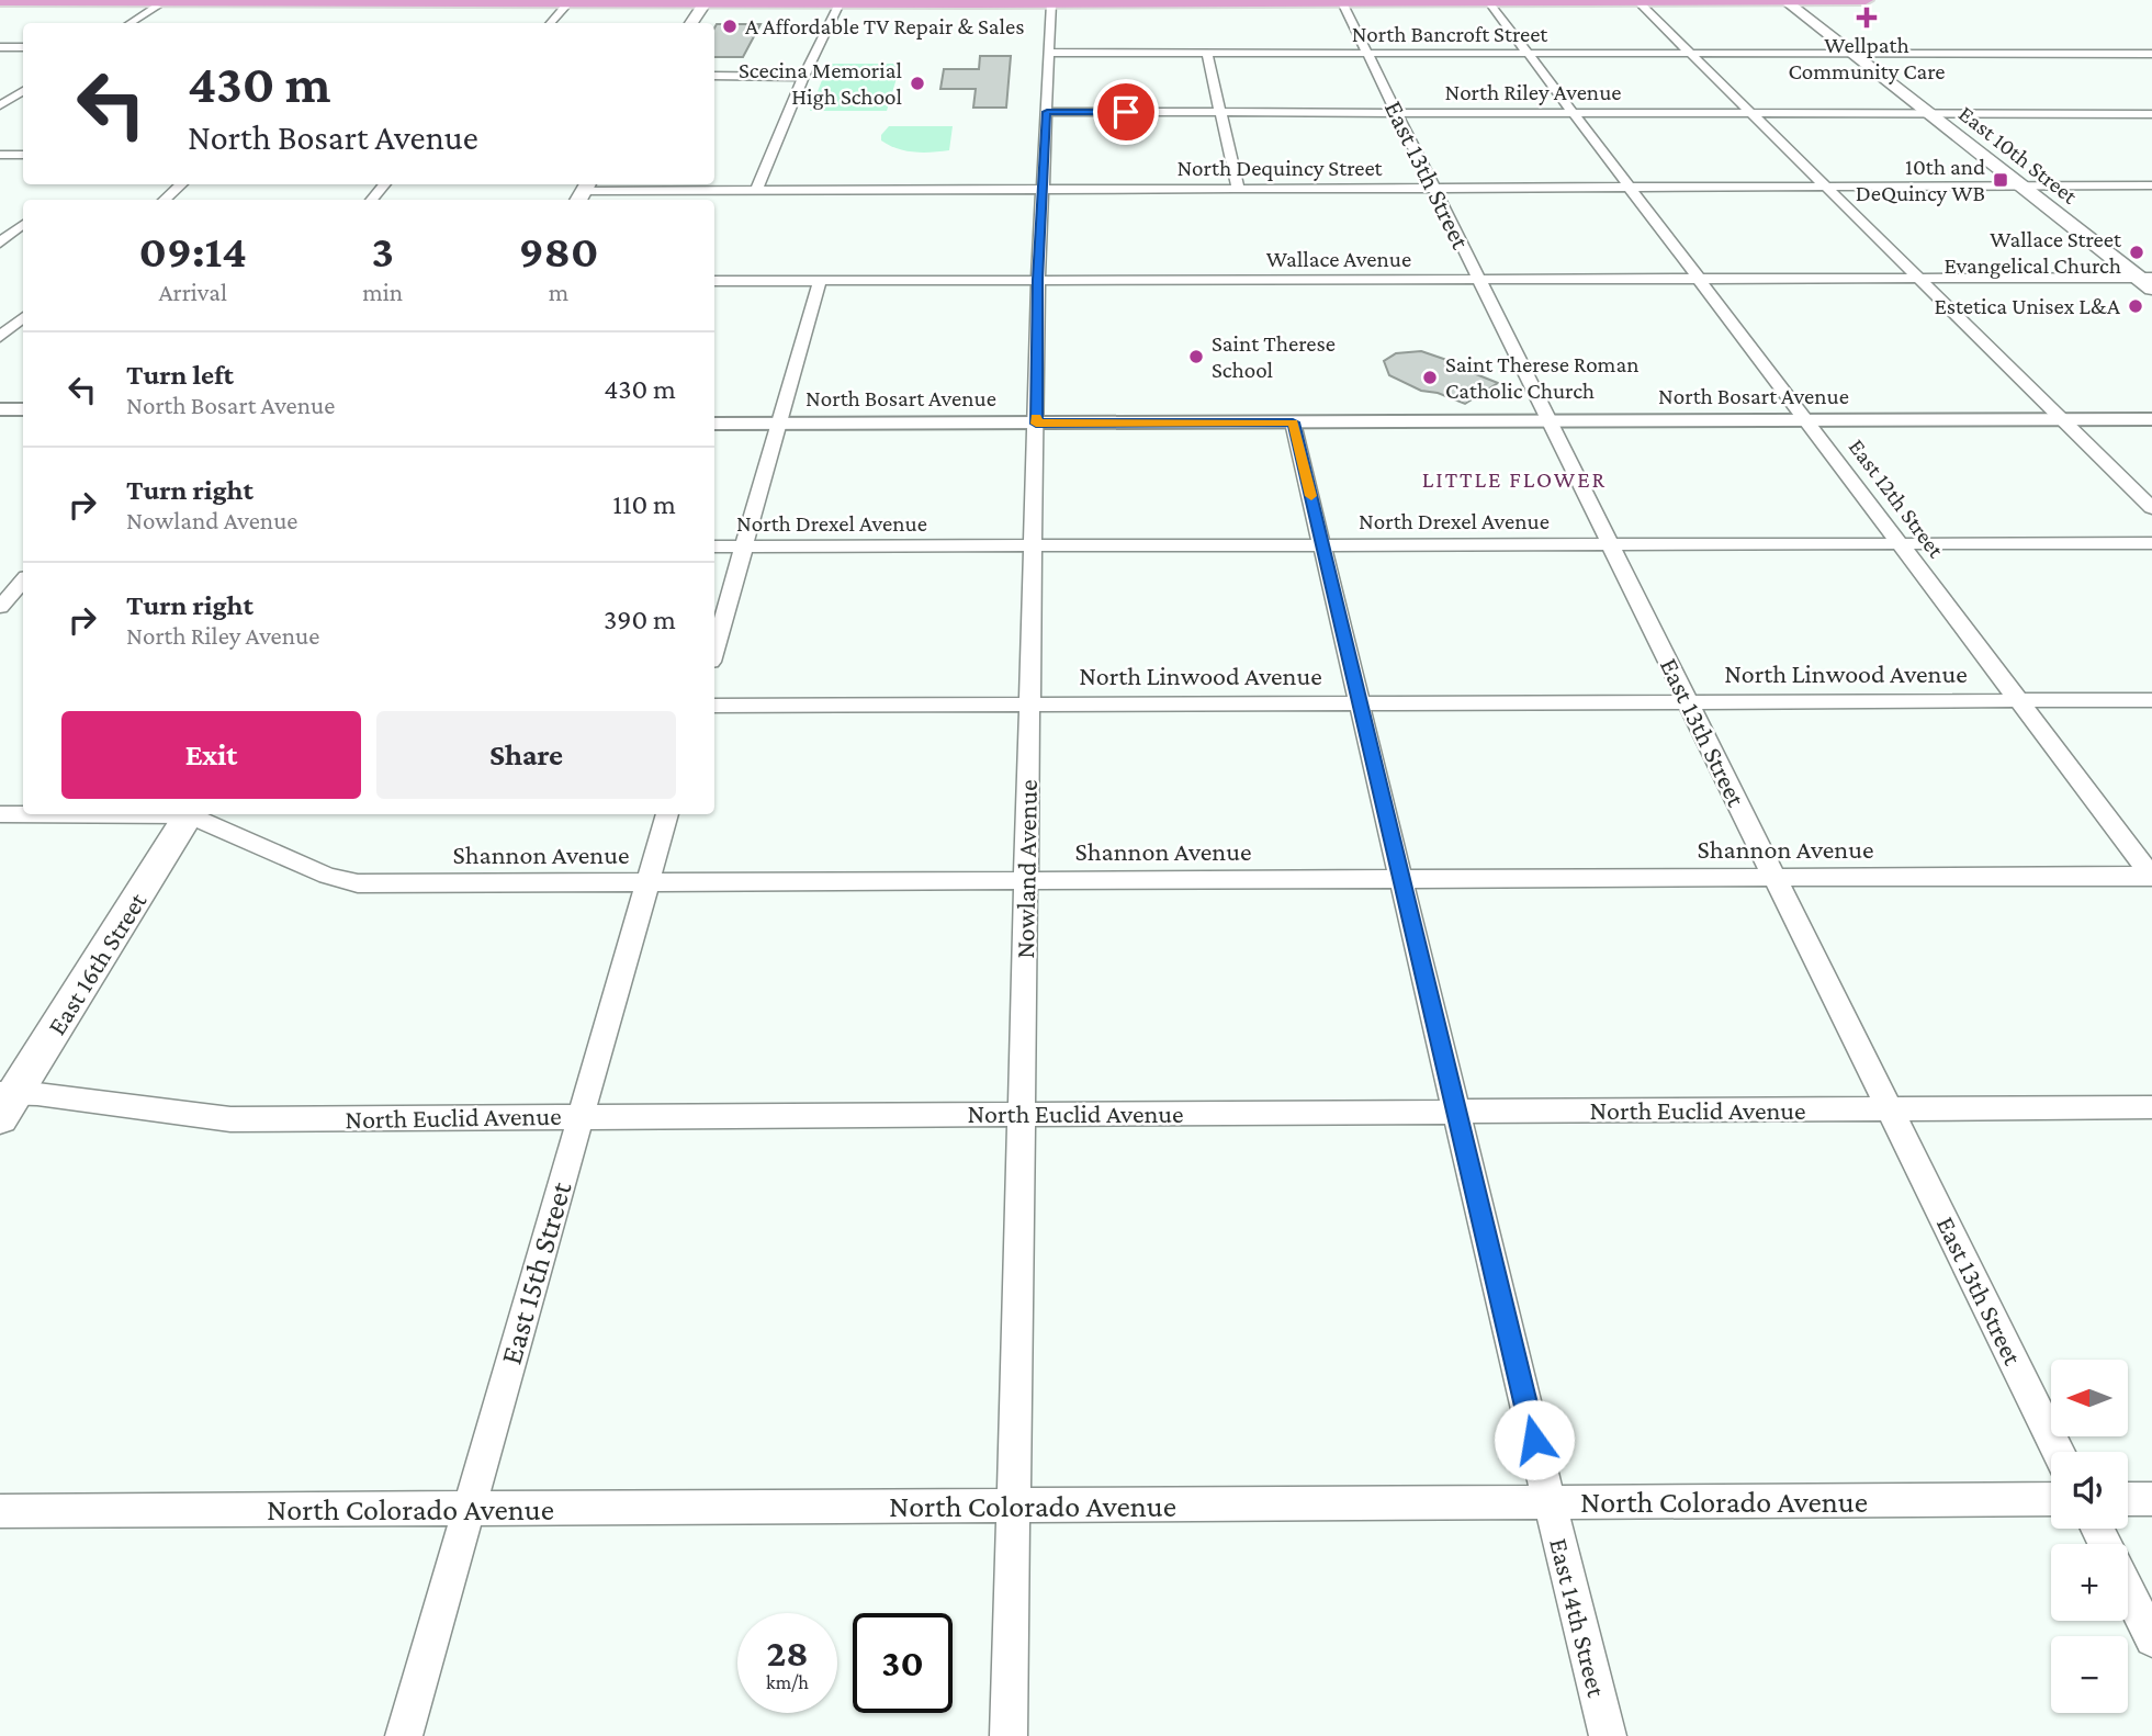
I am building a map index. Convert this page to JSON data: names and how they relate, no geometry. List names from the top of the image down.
{
  "streets": {
    "main road": ["East 10th Street", "East 16th Street"],
    "street": [
      "North Bancroft Street",
      "North Riley Avenue",
      "North Dequincy Street",
      "East 13th Street",
      "Wallace Avenue",
      "North Bosart Avenue",
      "East 12th Street",
      "North Drexel Avenue",
      "North Linwood Avenue",
      "Shannon Avenue",
      "Nowland Avenue",
      "North Euclid Avenue",
      "East 15th Street",
      "North Colorado Avenue",
      "East 14th Street"
    ]
  },
  "crossings": [
    ["North Bancroft Street", "East 10th Street"],
    ["North Bancroft Street", "East 13th Street"],
    ["North Bancroft Street", "East 12th Street"],
    ["North Bancroft Street", "Nowland Avenue"],
    ["North Riley Avenue", "East 10th Street"],
    ["North Riley Avenue", "East 13th Street"],
    ["North Riley Avenue", "East 12th Street"],
    ["North Riley Avenue", "Nowland Avenue"],
    ["East 10th Street", "North Dequincy Street"],
    ["East 10th Street", "Wallace Avenue"],
    ["North Dequincy Street", "East 13th Street"],
    ["North Dequincy Street", "East 12th Street"],
    ["North Dequincy Street", "Nowland Avenue"],
    ["East 13th Street", "Wallace Avenue"],
    ["East 13th Street", "North Bosart Avenue"],
    ["East 13th Street", "North Drexel Avenue"],
    ["East 13th Street", "North Linwood Avenue"],
    ["East 13th Street", "Shannon Avenue"],
    ["East 13th Street", "North Euclid Avenue"],
    ["Wallace Avenue", "East 12th Street"],
    ["Wallace Avenue", "Nowland Avenue"],
    ["North Bosart Avenue", "East 12th Street"],
    ["North Bosart Avenue", "Nowland Avenue"],
    ["North Bosart Avenue", "East 14th Street"],
    ["East 12th Street", "North Drexel Avenue"],
    ["East 12th Street", "North Linwood Avenue"],
    ["East 12th Street", "Shannon Avenue"],
    ["North Drexel Avenue", "Nowland Avenue"],
    ["North Drexel Avenue", "East 14th Street"],
    ["North Linwood Avenue", "Nowland Avenue"],
    ["North Linwood Avenue", "East 14th Street"],
    ["Shannon Avenue", "Nowland Avenue"],
    ["Shannon Avenue", "East 15th Street"],
    ["Shannon Avenue", "East 14th Street"],
    ["Nowland Avenue", "North Euclid Avenue"],
    ["Nowland Avenue", "North Colorado Avenue"],
    ["East 16th Street", "North Euclid Avenue"],
    ["North Euclid Avenue", "East 15th Street"],
    ["North Euclid Avenue", "East 14th Street"],
    ["East 15th Street", "North Colorado Avenue"],
    ["North Colorado Avenue", "East 14th Street"]
  ],
  "districts": ["LITTLE FLOWER"],
  "places": {
    "health": ["Wellpath Community Care"],
    "other": [
      "A Affordable TV Repair & Sales",
      "Scecina Memorial High School",
      "Wallace Street Evangelical Church",
      "Estetica Unisex L&A",
      "Saint Therese School",
      "Saint Therese Roman Catholic Church"
    ],
    "transit": ["10th and DeQuincy WB"]
  },
  "north": "left",
  "page": {
    "turn": ["430 m", "North Bosart Avenue"],
    "eta": [
      "09:14",
      "Arrival",
      "3",
      "min",
      "980",
      "m"
    ],
    "list": [
      {
        "name": "Turn left",
        "note": "North Bosart Avenue",
        "value": "430 m"
      },
      {
        "name": "Turn right",
        "note": "Nowland Avenue",
        "value": "110 m"
      },
      {
        "name": "Turn right",
        "note": "North Riley Avenue",
        "value": "390 m"
      }
    ],
    "buttons": ["Exit", "Share"],
    "map_buttons": ["+", "−"],
    "speed": "28 km/h",
    "limit": "30"
  }
}
